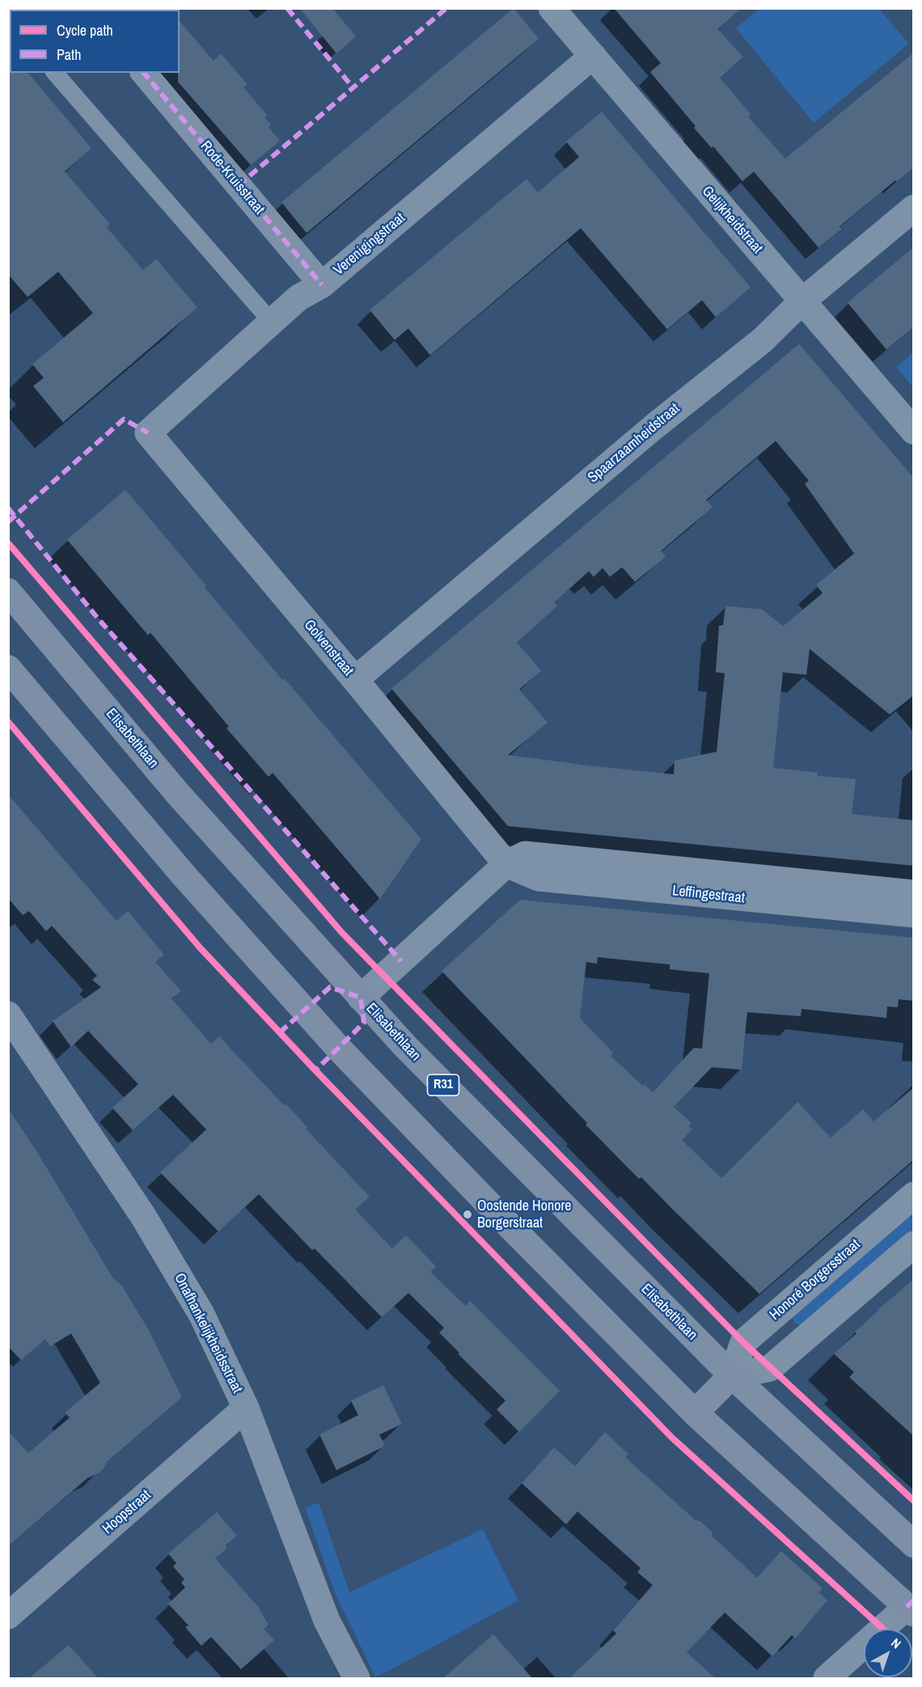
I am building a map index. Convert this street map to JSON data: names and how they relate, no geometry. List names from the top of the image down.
{
  "streets": {
    "main road": ["Elisabethlaan", "R31", "Honoré Borgersstraat"],
    "street": [
      "Rode-Kruisstraat",
      "Gelijkheidstraat",
      "Verenigingstraat",
      "Spaarzaamheidstraat",
      "Golvenstraat",
      "Leffingestraat",
      "Onafhankelijkheidsstraat",
      "Hoopstraat"
    ]
  },
  "crossings": [
    ["Rode-Kruisstraat", "Verenigingstraat"],
    ["Gelijkheidstraat", "Verenigingstraat"],
    ["Gelijkheidstraat", "Spaarzaamheidstraat"],
    ["Verenigingstraat", "Golvenstraat"],
    ["Spaarzaamheidstraat", "Golvenstraat"],
    ["Golvenstraat", "Leffingestraat"],
    ["Elisabethlaan", "Leffingestraat"],
    ["Elisabethlaan", "Honoré Borgersstraat"],
    ["Onafhankelijkheidsstraat", "Hoopstraat"]
  ],
  "places": ["Oostende Honore Borgerstraat"],
  "legend": ["Cycle path", "Path"],
  "north": "top right"
}
